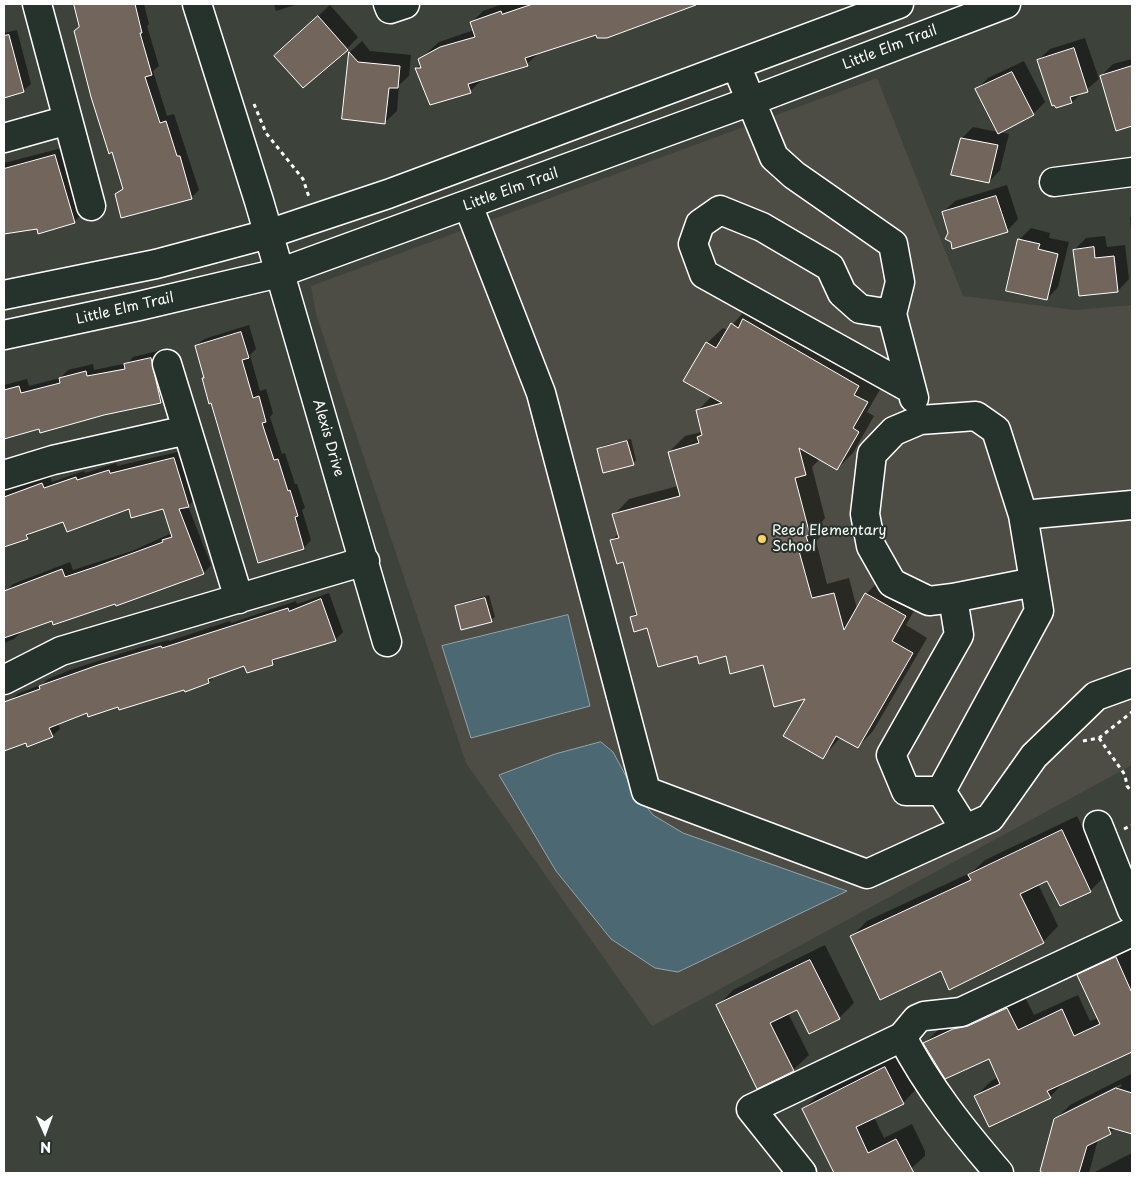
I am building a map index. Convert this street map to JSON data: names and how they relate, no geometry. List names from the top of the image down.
{
  "streets": {
    "street": ["Little Elm Trail", "Alexis Drive"]
  },
  "crossings": [
    ["Little Elm Trail", "Alexis Drive"]
  ],
  "places": ["Reed Elementary School"],
  "north": "bottom"
}
